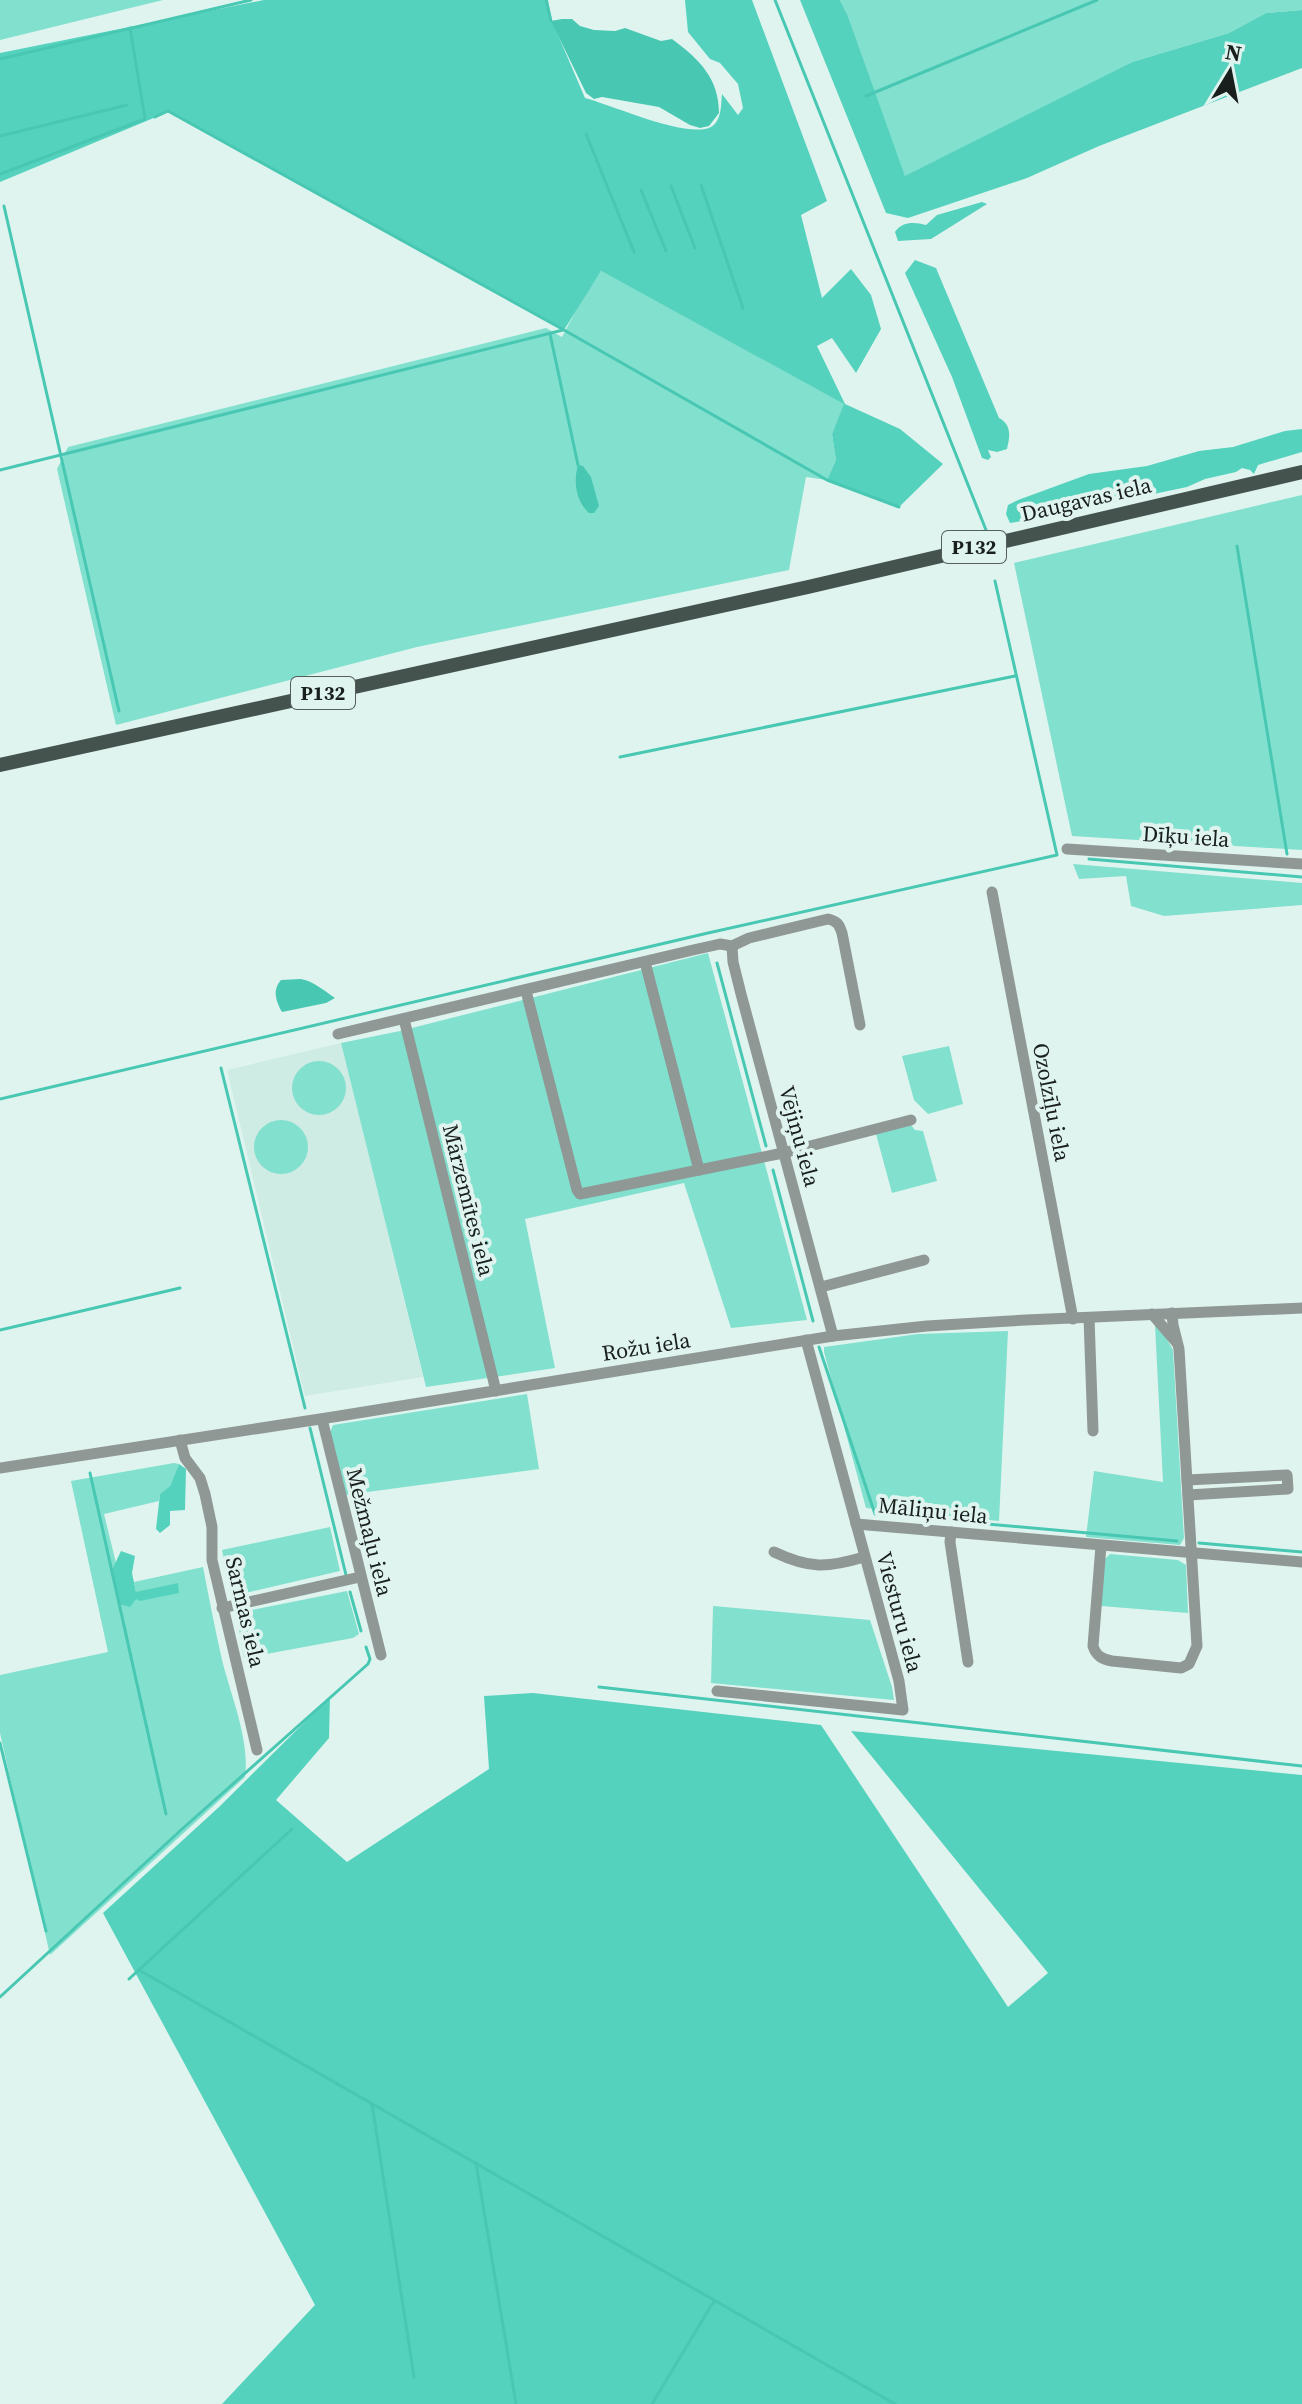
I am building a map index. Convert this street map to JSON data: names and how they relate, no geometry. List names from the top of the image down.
{
  "streets": {
    "main road": ["Daugavas iela", "P132"],
    "street": [
      "Dīķu iela",
      "Ozolzīļu iela",
      "Vējiņu iela",
      "Mārzemītes iela",
      "Rožu iela",
      "Māliņu iela",
      "Mežmaļu iela",
      "Sarmas iela",
      "Viesturu iela"
    ]
  },
  "crossings": [
    ["Ozolzīļu iela", "Rožu iela"],
    ["Vējiņu iela", "Rožu iela"],
    ["Mārzemītes iela", "Rožu iela"],
    ["Rožu iela", "Māliņu iela"],
    ["Rožu iela", "Mežmaļu iela"],
    ["Rožu iela", "Sarmas iela"],
    ["Māliņu iela", "Viesturu iela"]
  ],
  "north": "top"
}
